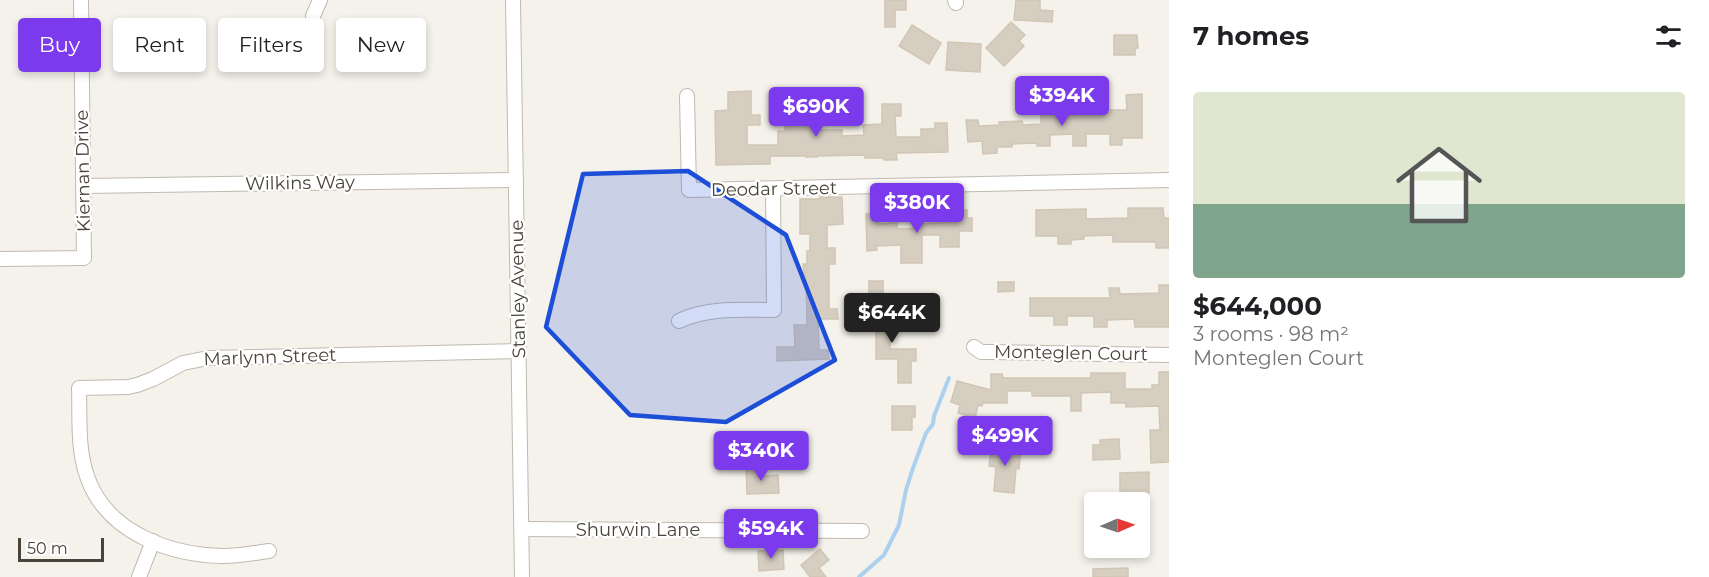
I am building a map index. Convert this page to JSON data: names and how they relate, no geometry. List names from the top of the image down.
{
  "streets": {
    "street": [
      "Kiernan Drive",
      "Wilkins Way",
      "Deodar Street",
      "Stanley Avenue",
      "Monteglen Court",
      "Marlynn Street",
      "Shurwin Lane"
    ]
  },
  "crossings": [
    ["Kiernan Drive", "Wilkins Way"],
    ["Wilkins Way", "Stanley Avenue"],
    ["Stanley Avenue", "Marlynn Street"],
    ["Stanley Avenue", "Shurwin Lane"]
  ],
  "scale_bar": "50 m",
  "north": "right",
  "page": {
    "heading": "7 homes",
    "chip": [
      "Buy",
      "Rent",
      "Filters",
      "New"
    ],
    "list": [
      {
        "name": "$644,000",
        "note": "3 rooms · 98 m² · Monteglen Court"
      }
    ],
    "price": [
      "$394K",
      "$690K",
      "$380K",
      "$644K",
      "$499K",
      "$340K",
      "$594K"
    ],
    "scale": "50 m"
  }
}
